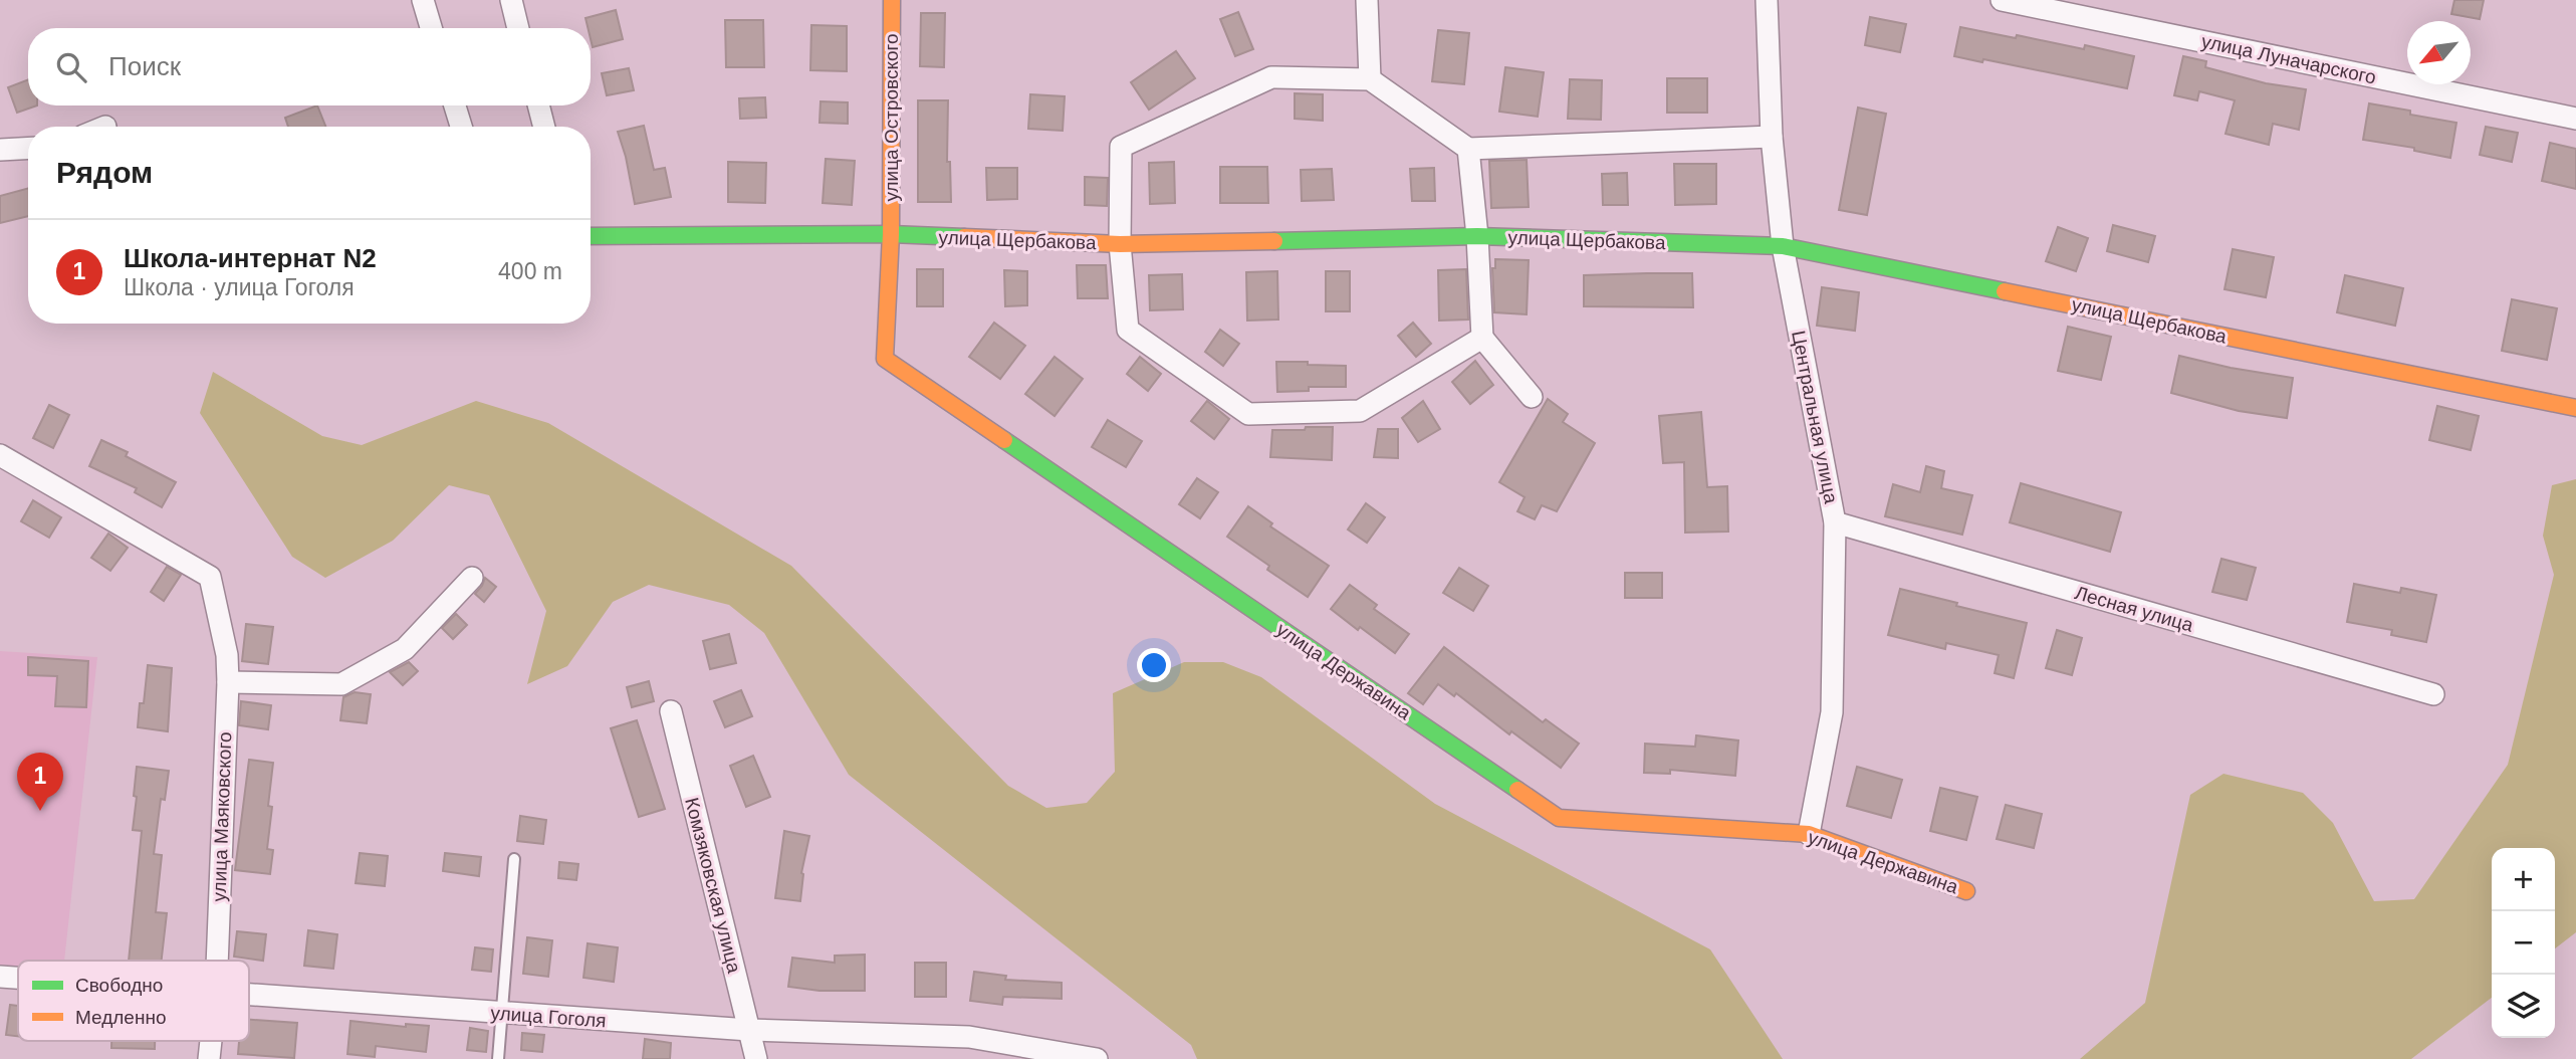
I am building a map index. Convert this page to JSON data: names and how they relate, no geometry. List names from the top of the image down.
{
  "streets": {
    "street": [
      "улица Луначарского",
      "улица Островского",
      "улица Щербакова",
      "Центральная улица",
      "Лесная улица",
      "улица Державина",
      "улица Маяковского",
      "Комзяковская улица",
      "улица Гоголя"
    ]
  },
  "crossings": [
    ["улица Островского", "улица Щербакова"],
    ["улица Островского", "улица Державина"],
    ["улица Щербакова", "Центральная улица"],
    ["улица Щербакова", "улица Державина"],
    ["Центральная улица", "Лесная улица"],
    ["Центральная улица", "улица Державина"],
    ["Комзяковская улица", "улица Гоголя"]
  ],
  "legend": ["Свободно", "Медленно"],
  "north": "bottom left",
  "page": {
    "search": "Поиск",
    "heading": "Рядом",
    "list": [
      {
        "mark": "1",
        "name": "Школа-интернат N2",
        "note": "Школа · улица Гоголя",
        "value": "400 m"
      }
    ],
    "pins": "1",
    "map_buttons": ["+", "−"]
  }
}
